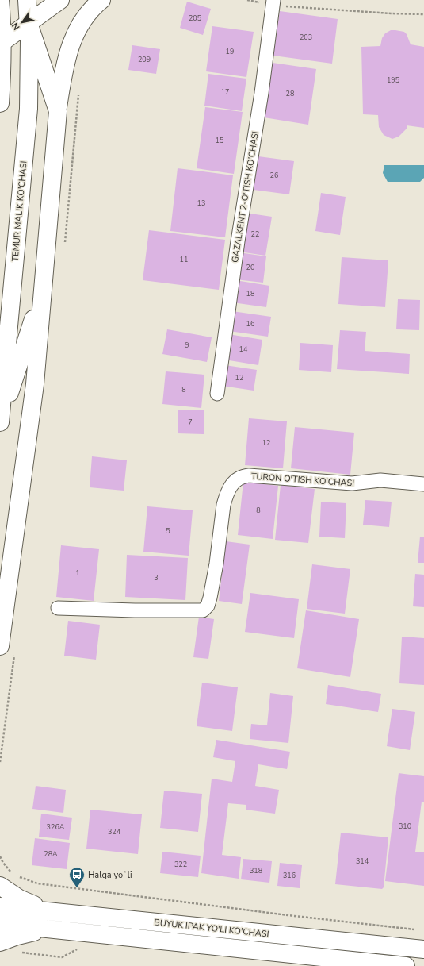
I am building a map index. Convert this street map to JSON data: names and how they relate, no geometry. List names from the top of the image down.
{
  "streets": {
    "main road": ["TEMUR MALIK KO'CHASI", "BUYUK IPAK YO'LI KO'CHASI"],
    "street": ["GAZALKENT 2-O'TISH KO'CHASI", "TURON O'TISH KO'CHASI"]
  },
  "places": {
    "bus stop": ["Halqa yoʻli"]
  },
  "house_numbers": [
    "205",
    "203",
    "19",
    "209",
    "195",
    "17",
    "28",
    "15",
    "26",
    "13",
    "22",
    "11",
    "20",
    "18",
    "16",
    "9",
    "14",
    "12",
    "8",
    "7",
    "12",
    "8",
    "5",
    "1",
    "3",
    "310",
    "326A",
    "324",
    "28A",
    "314",
    "322",
    "318",
    "316"
  ],
  "north": "bottom left"
}
